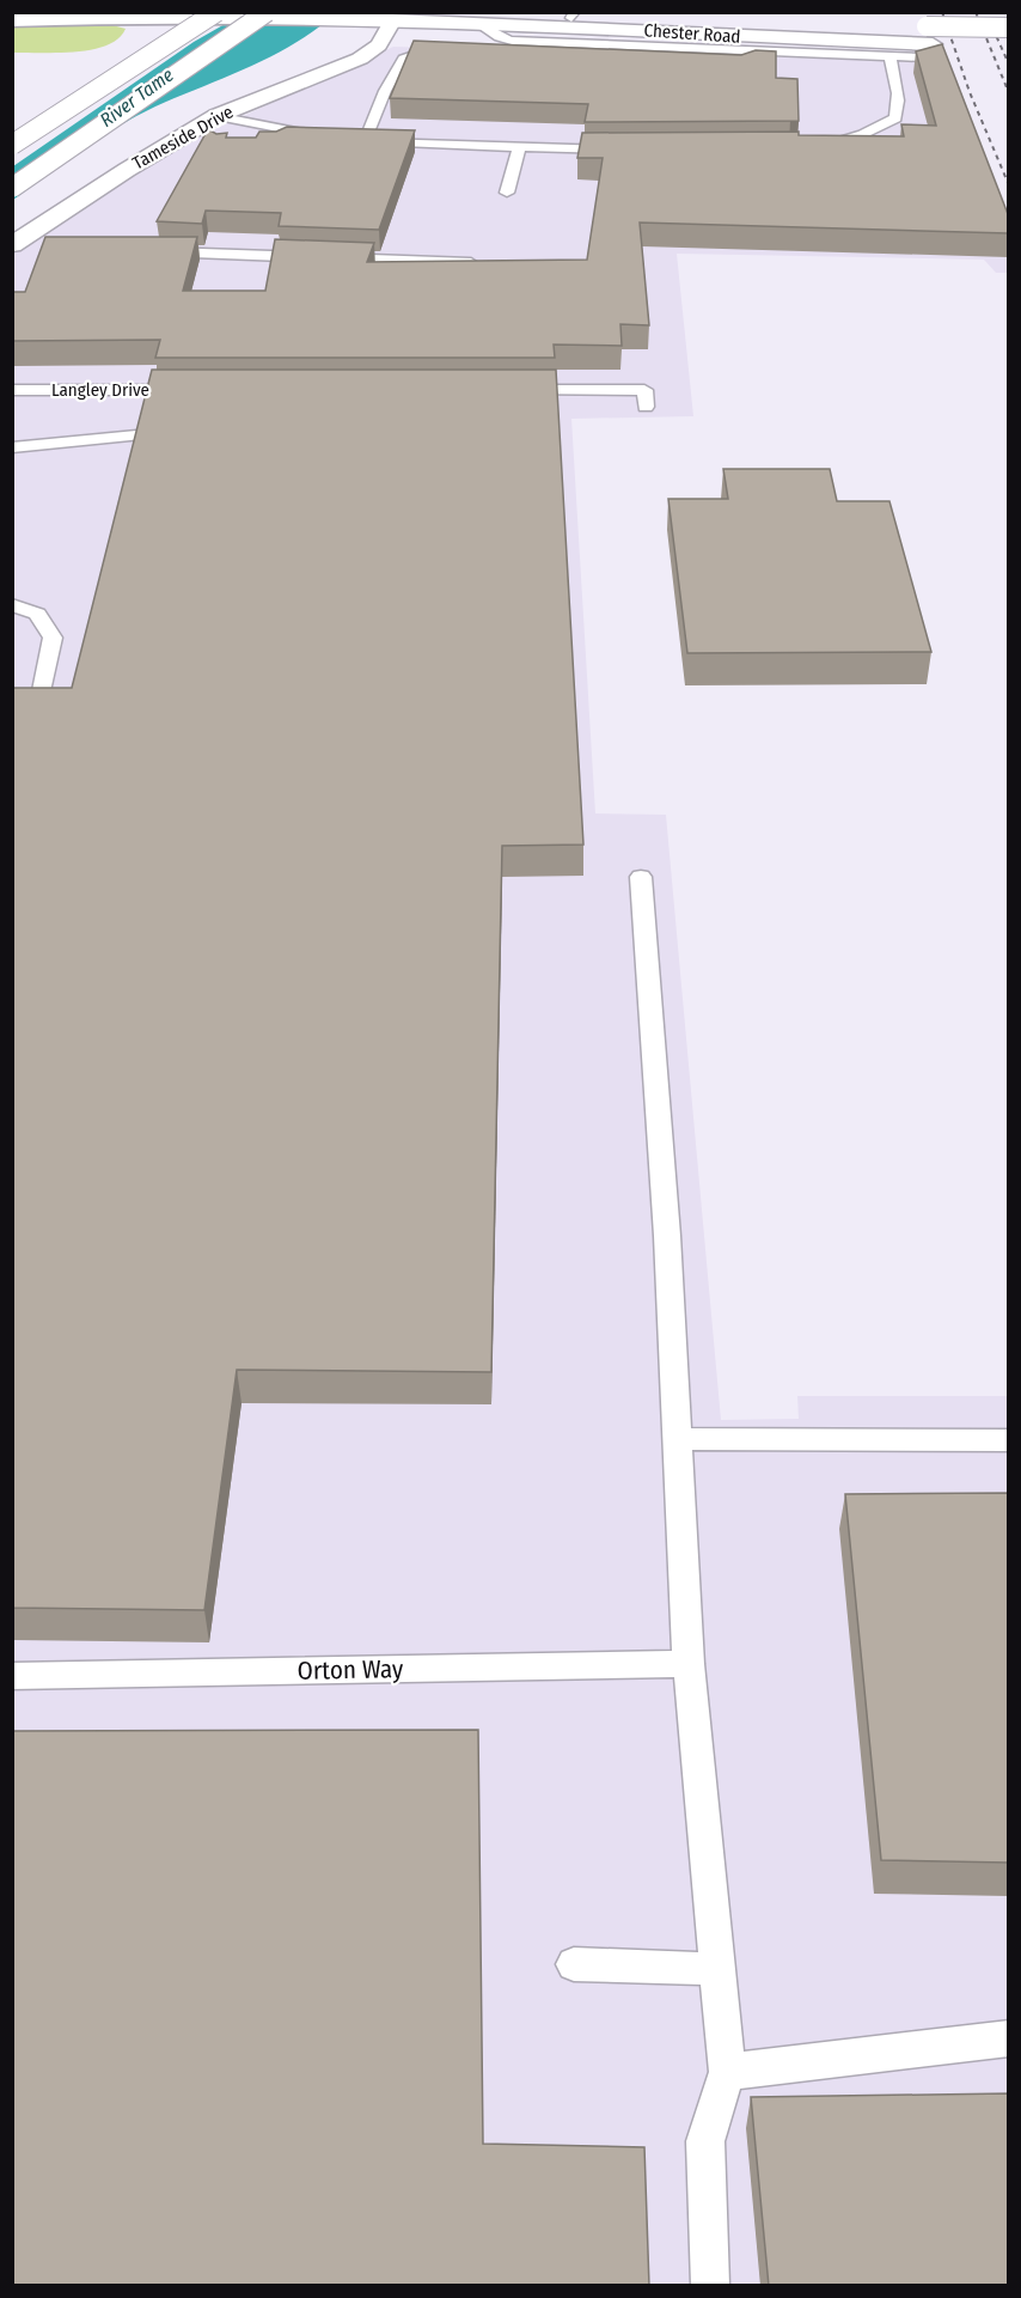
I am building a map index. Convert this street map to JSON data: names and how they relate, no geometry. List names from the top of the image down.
{
  "streets": {
    "main road": ["Chester Road", "Tameside Drive"],
    "lane": ["Langley Drive", "Orton Way"]
  },
  "crossings": [
    ["Chester Road", "Tameside Drive"]
  ],
  "water": ["River Tame"]
}
